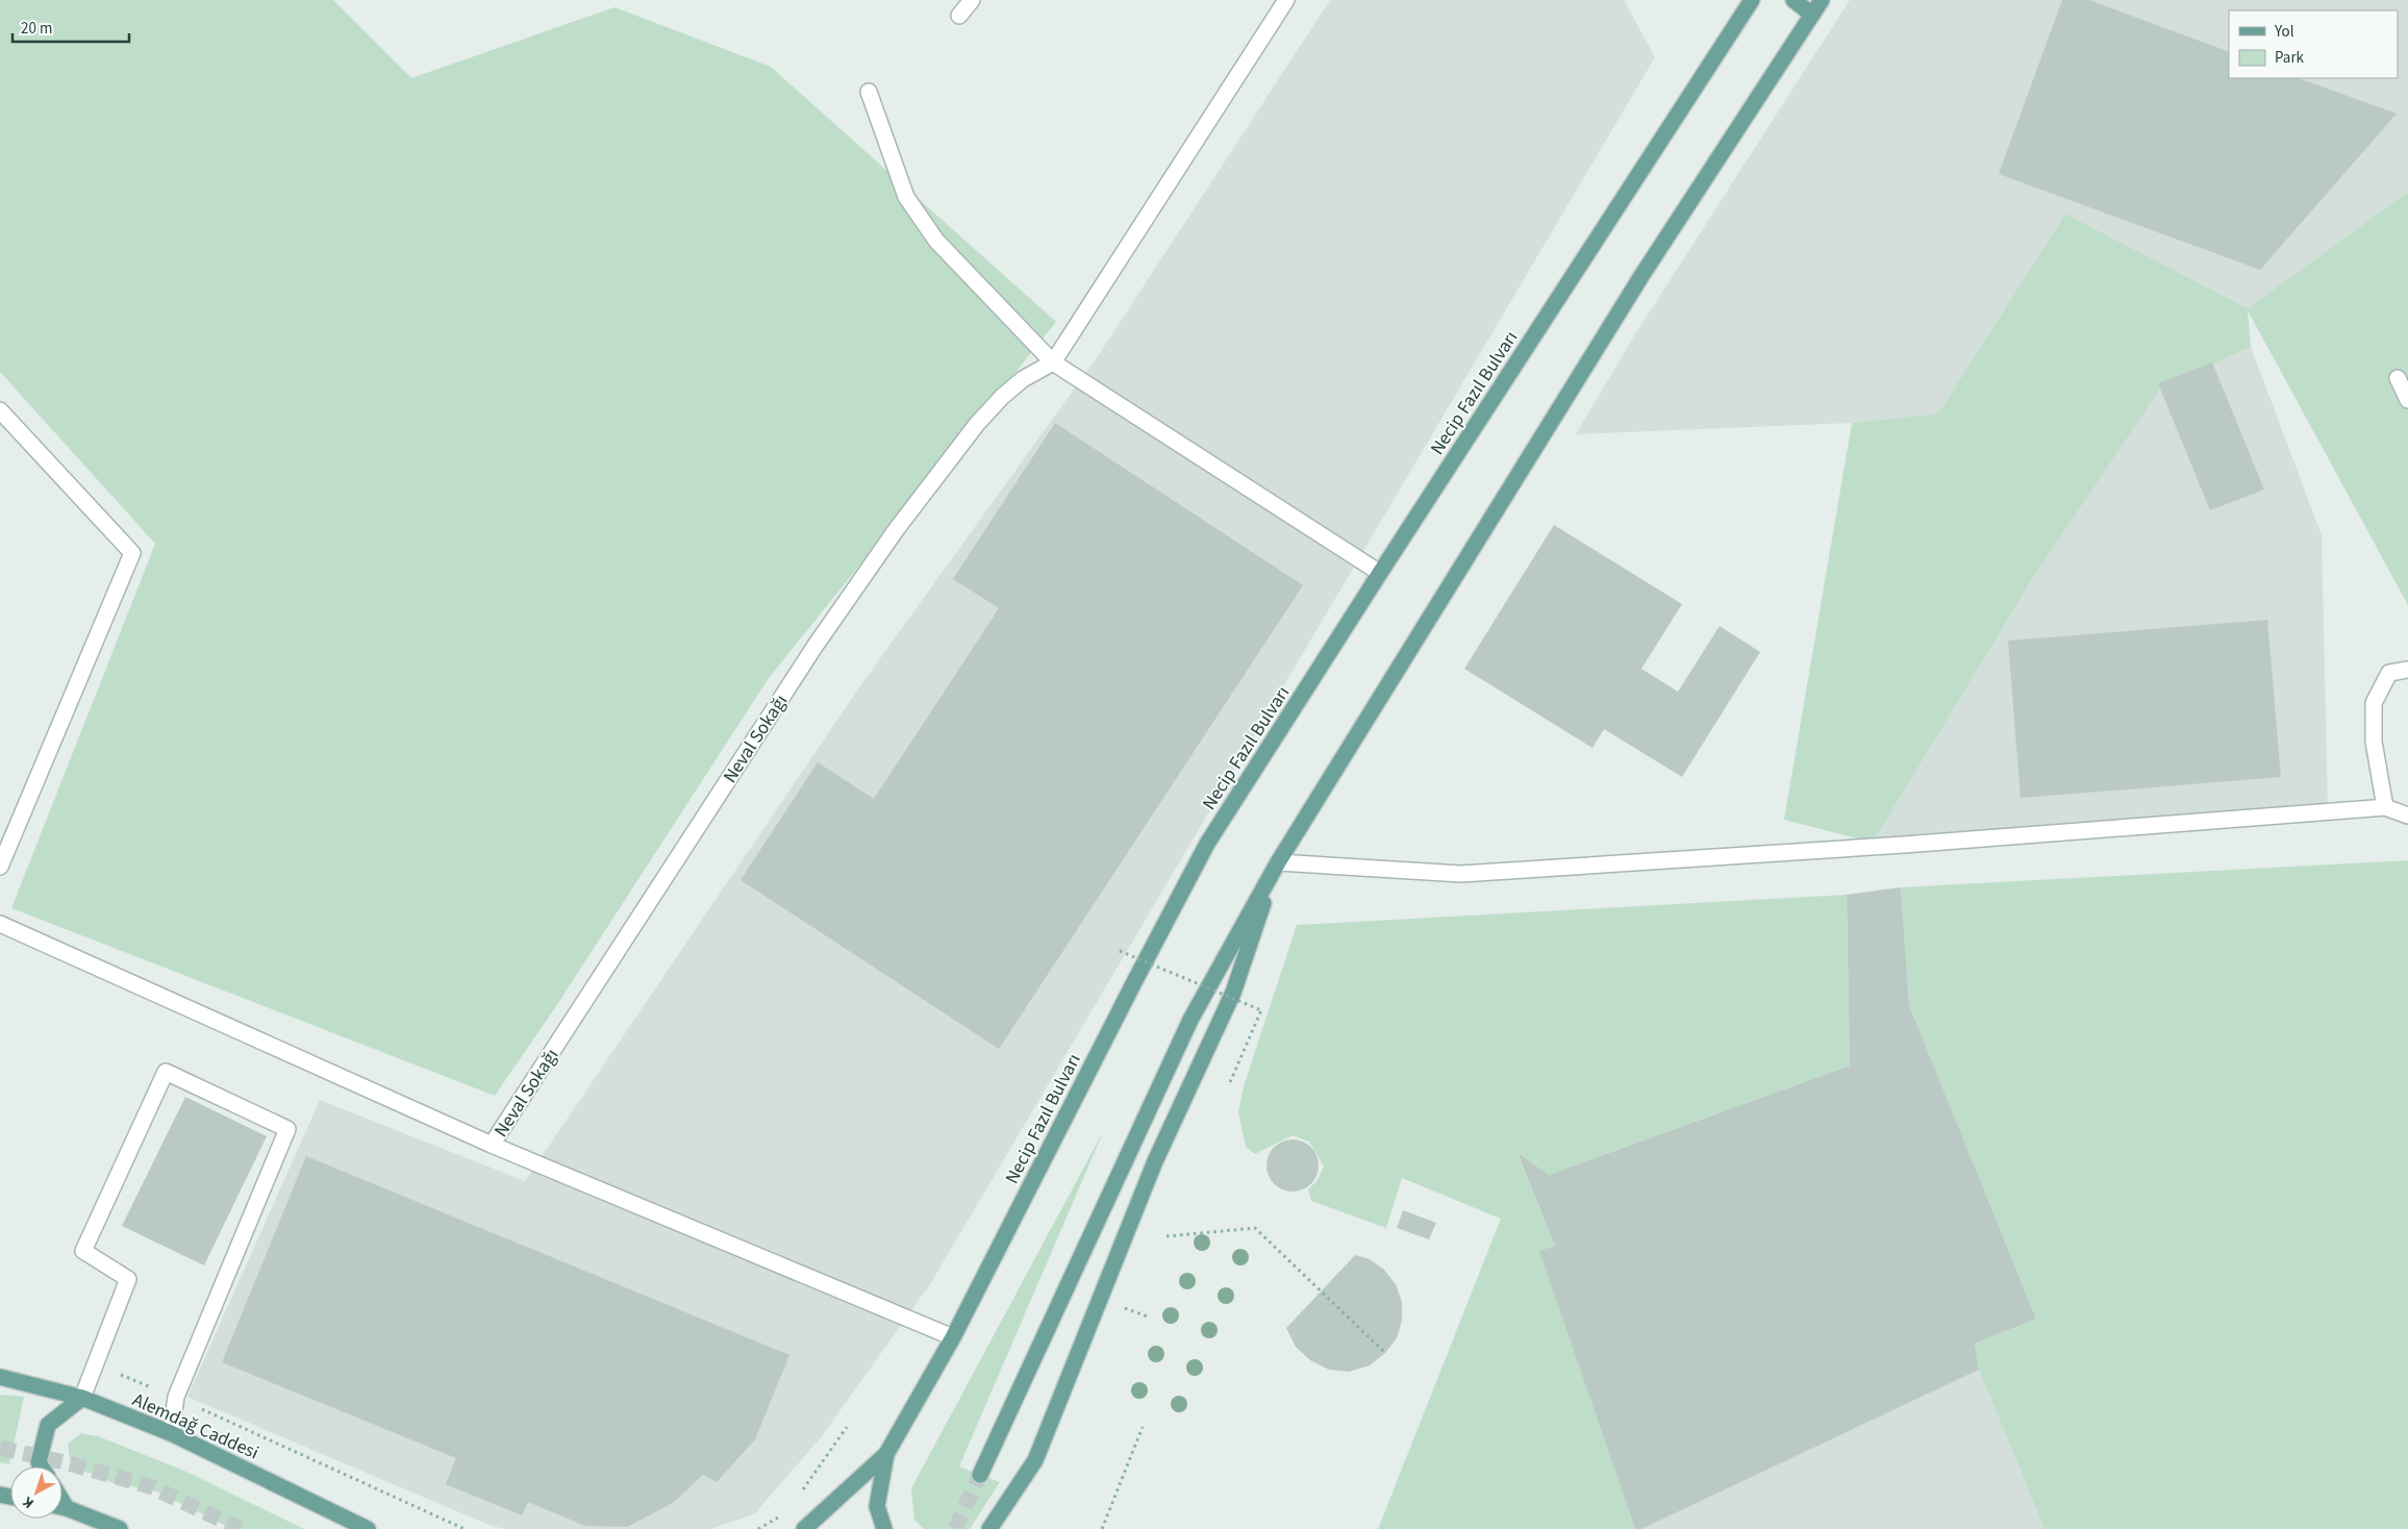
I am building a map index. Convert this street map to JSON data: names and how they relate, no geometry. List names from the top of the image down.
{
  "streets": {
    "main road": ["Necip Fazıl Bulvarı", "Alemdağ Caddesi"],
    "street": ["Neval Sokağı"]
  },
  "legend": ["Yol", "Park"],
  "scale_bar": "20 m",
  "north": "bottom left"
}
